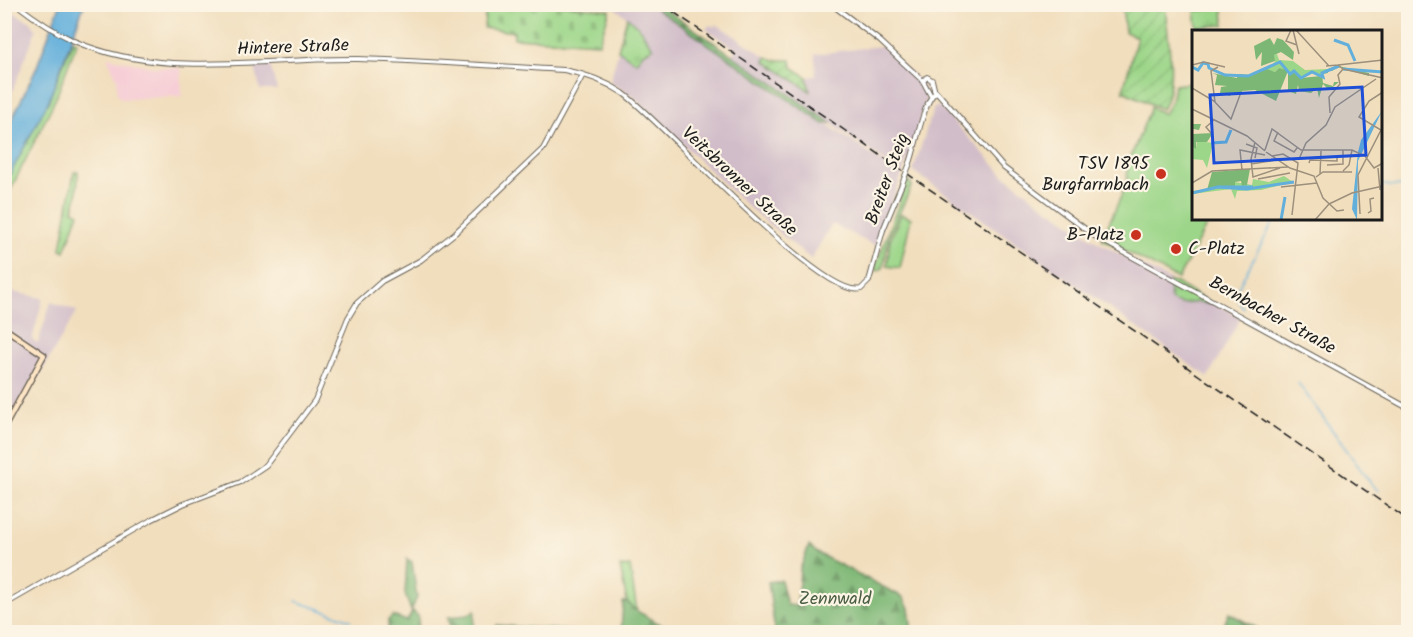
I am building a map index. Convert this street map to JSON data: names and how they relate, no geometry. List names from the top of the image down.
{
  "streets": {
    "street": [
      "Hintere Straße",
      "Breiter Steig",
      "Veitsbronner Straße",
      "Bernbacher Straße"
    ]
  },
  "crossings": [
    ["Hintere Straße", "Veitsbronner Straße"],
    ["Breiter Steig", "Veitsbronner Straße"],
    ["Breiter Steig", "Bernbacher Straße"]
  ],
  "parks": ["Zennwald"],
  "places": ["TSV 1895 Burgfarrnbach", "B-Platz", "C-Platz"]
}
